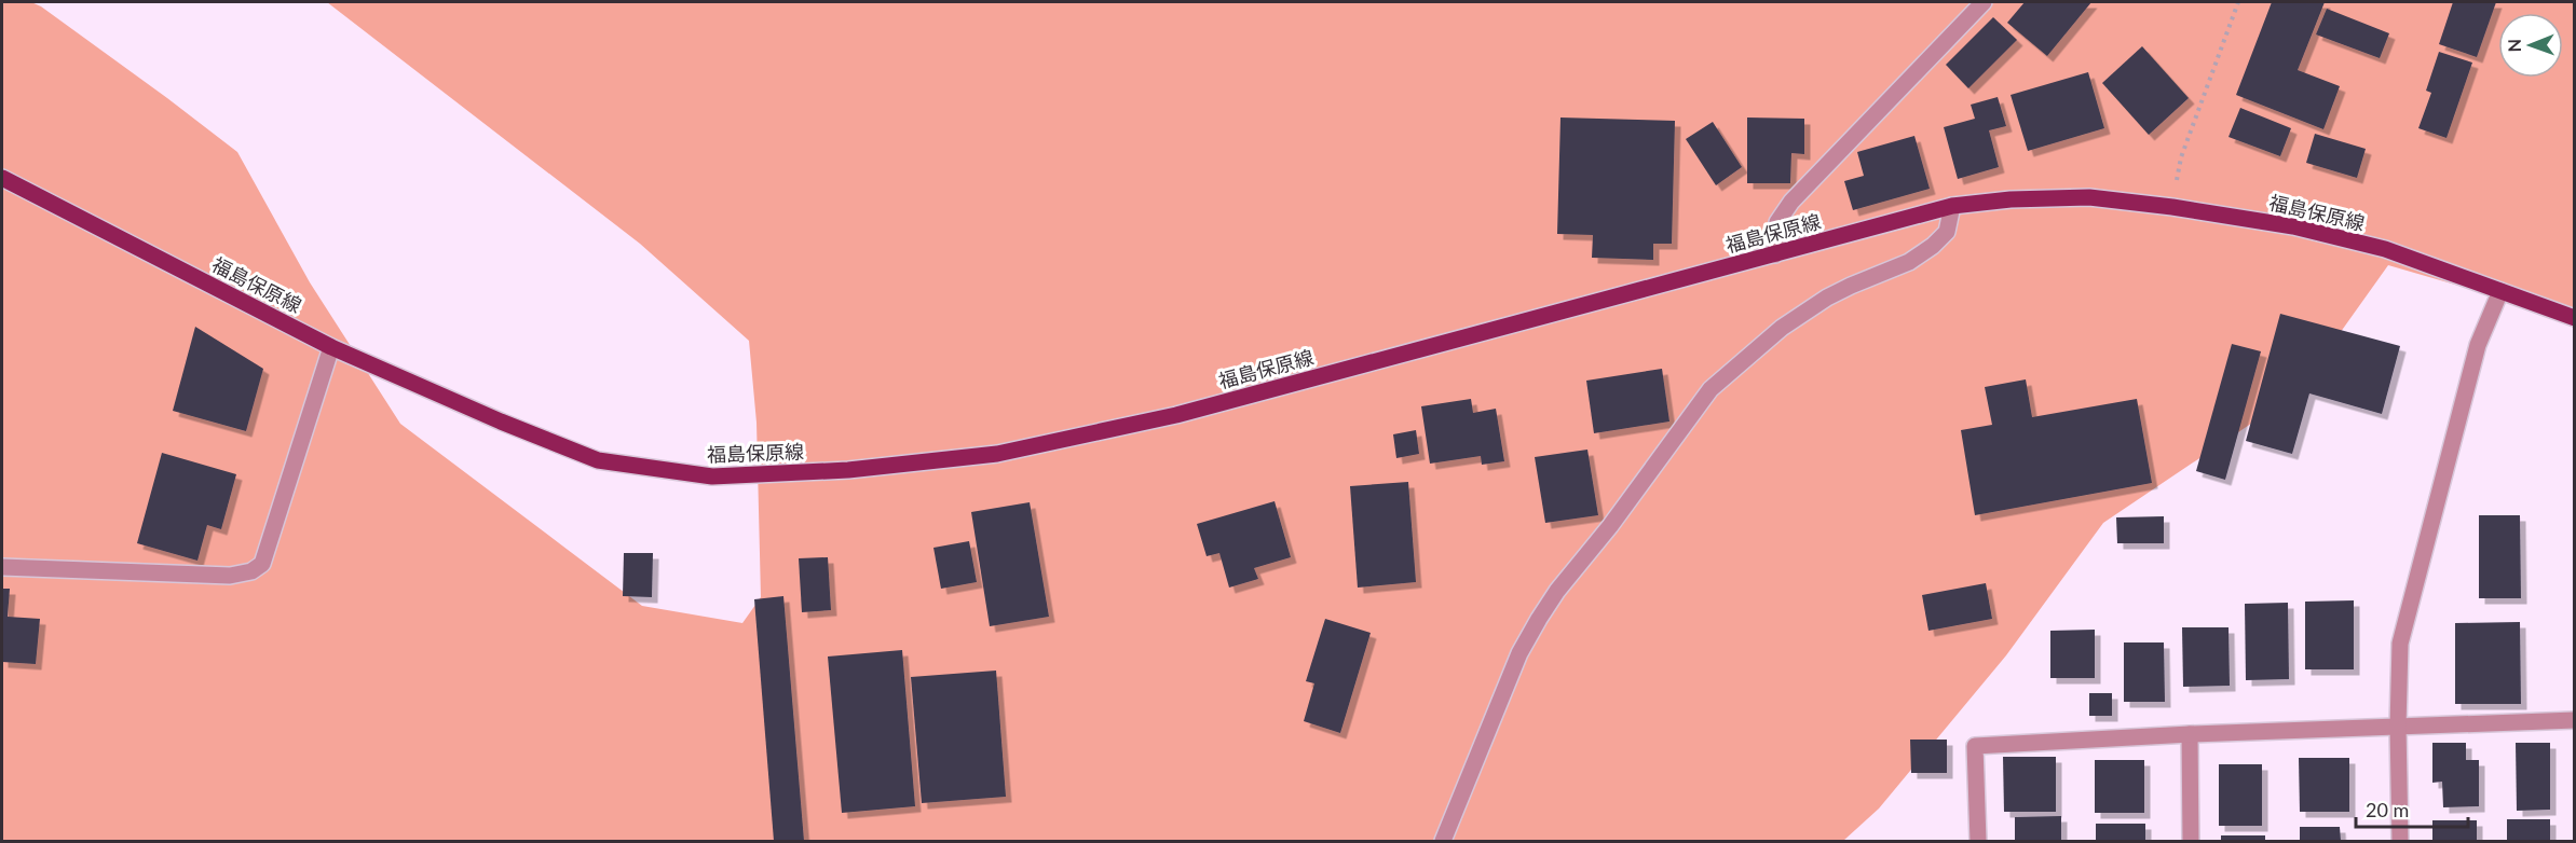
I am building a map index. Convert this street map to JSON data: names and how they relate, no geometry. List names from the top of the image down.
{
  "streets": {
    "main road": ["福島保原線"]
  },
  "scale_bar": "20 m",
  "north": "left"
}
